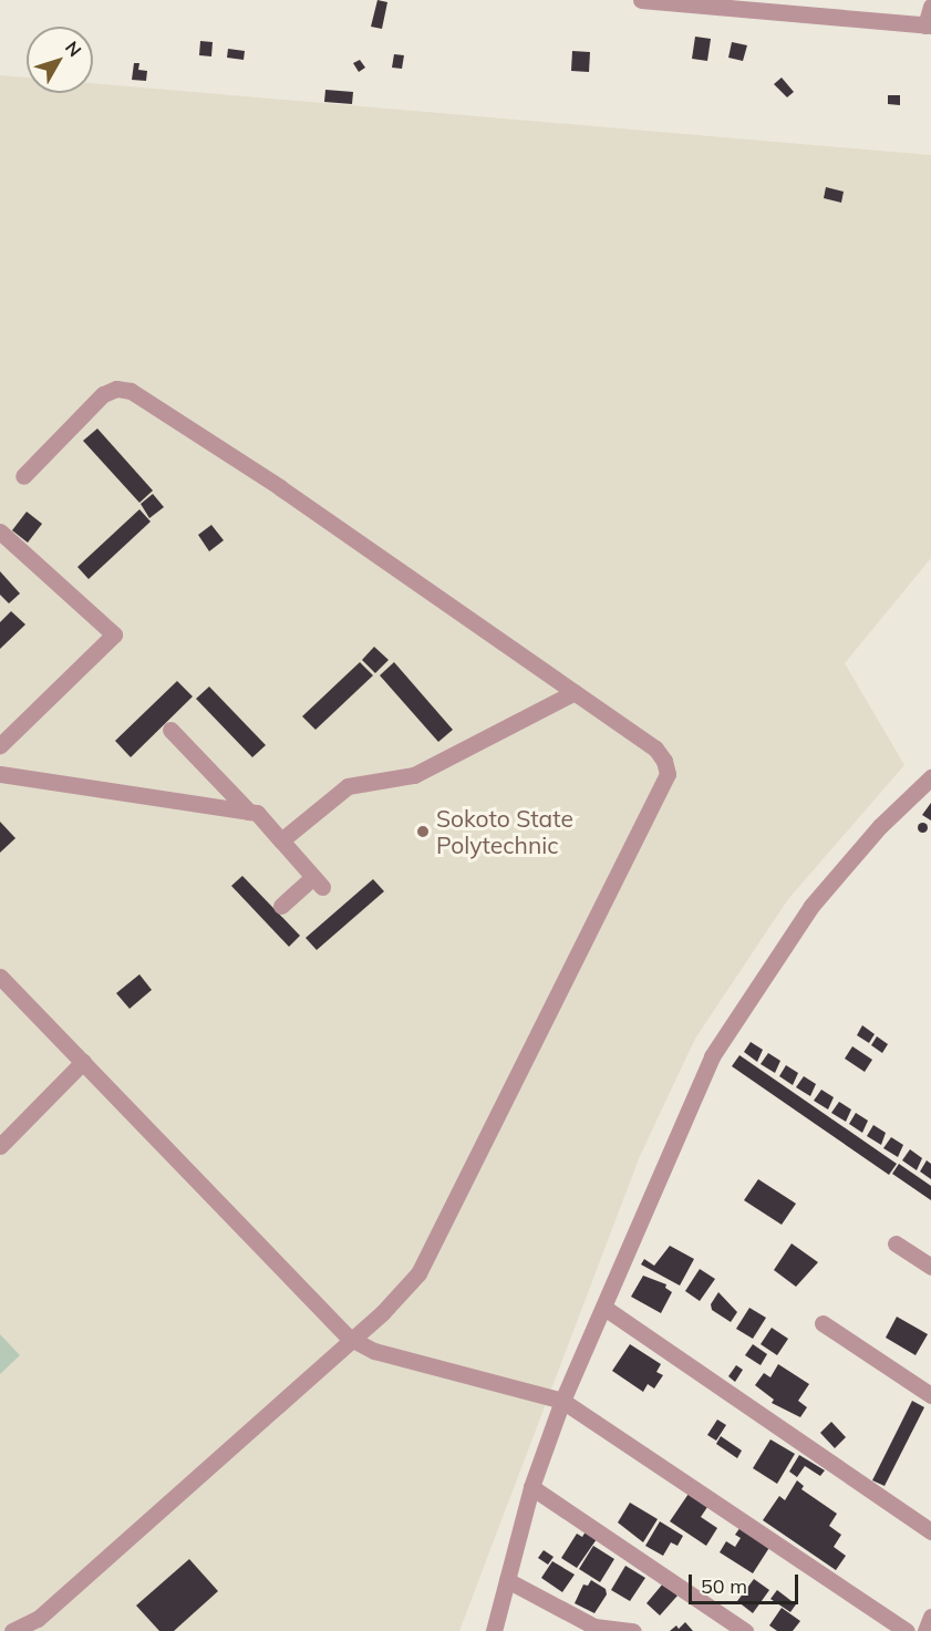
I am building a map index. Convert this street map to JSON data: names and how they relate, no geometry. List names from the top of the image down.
{
  "places": ["Sokoto State Polytechnic"],
  "scale_bar": "50 m",
  "north": "top right"
}
